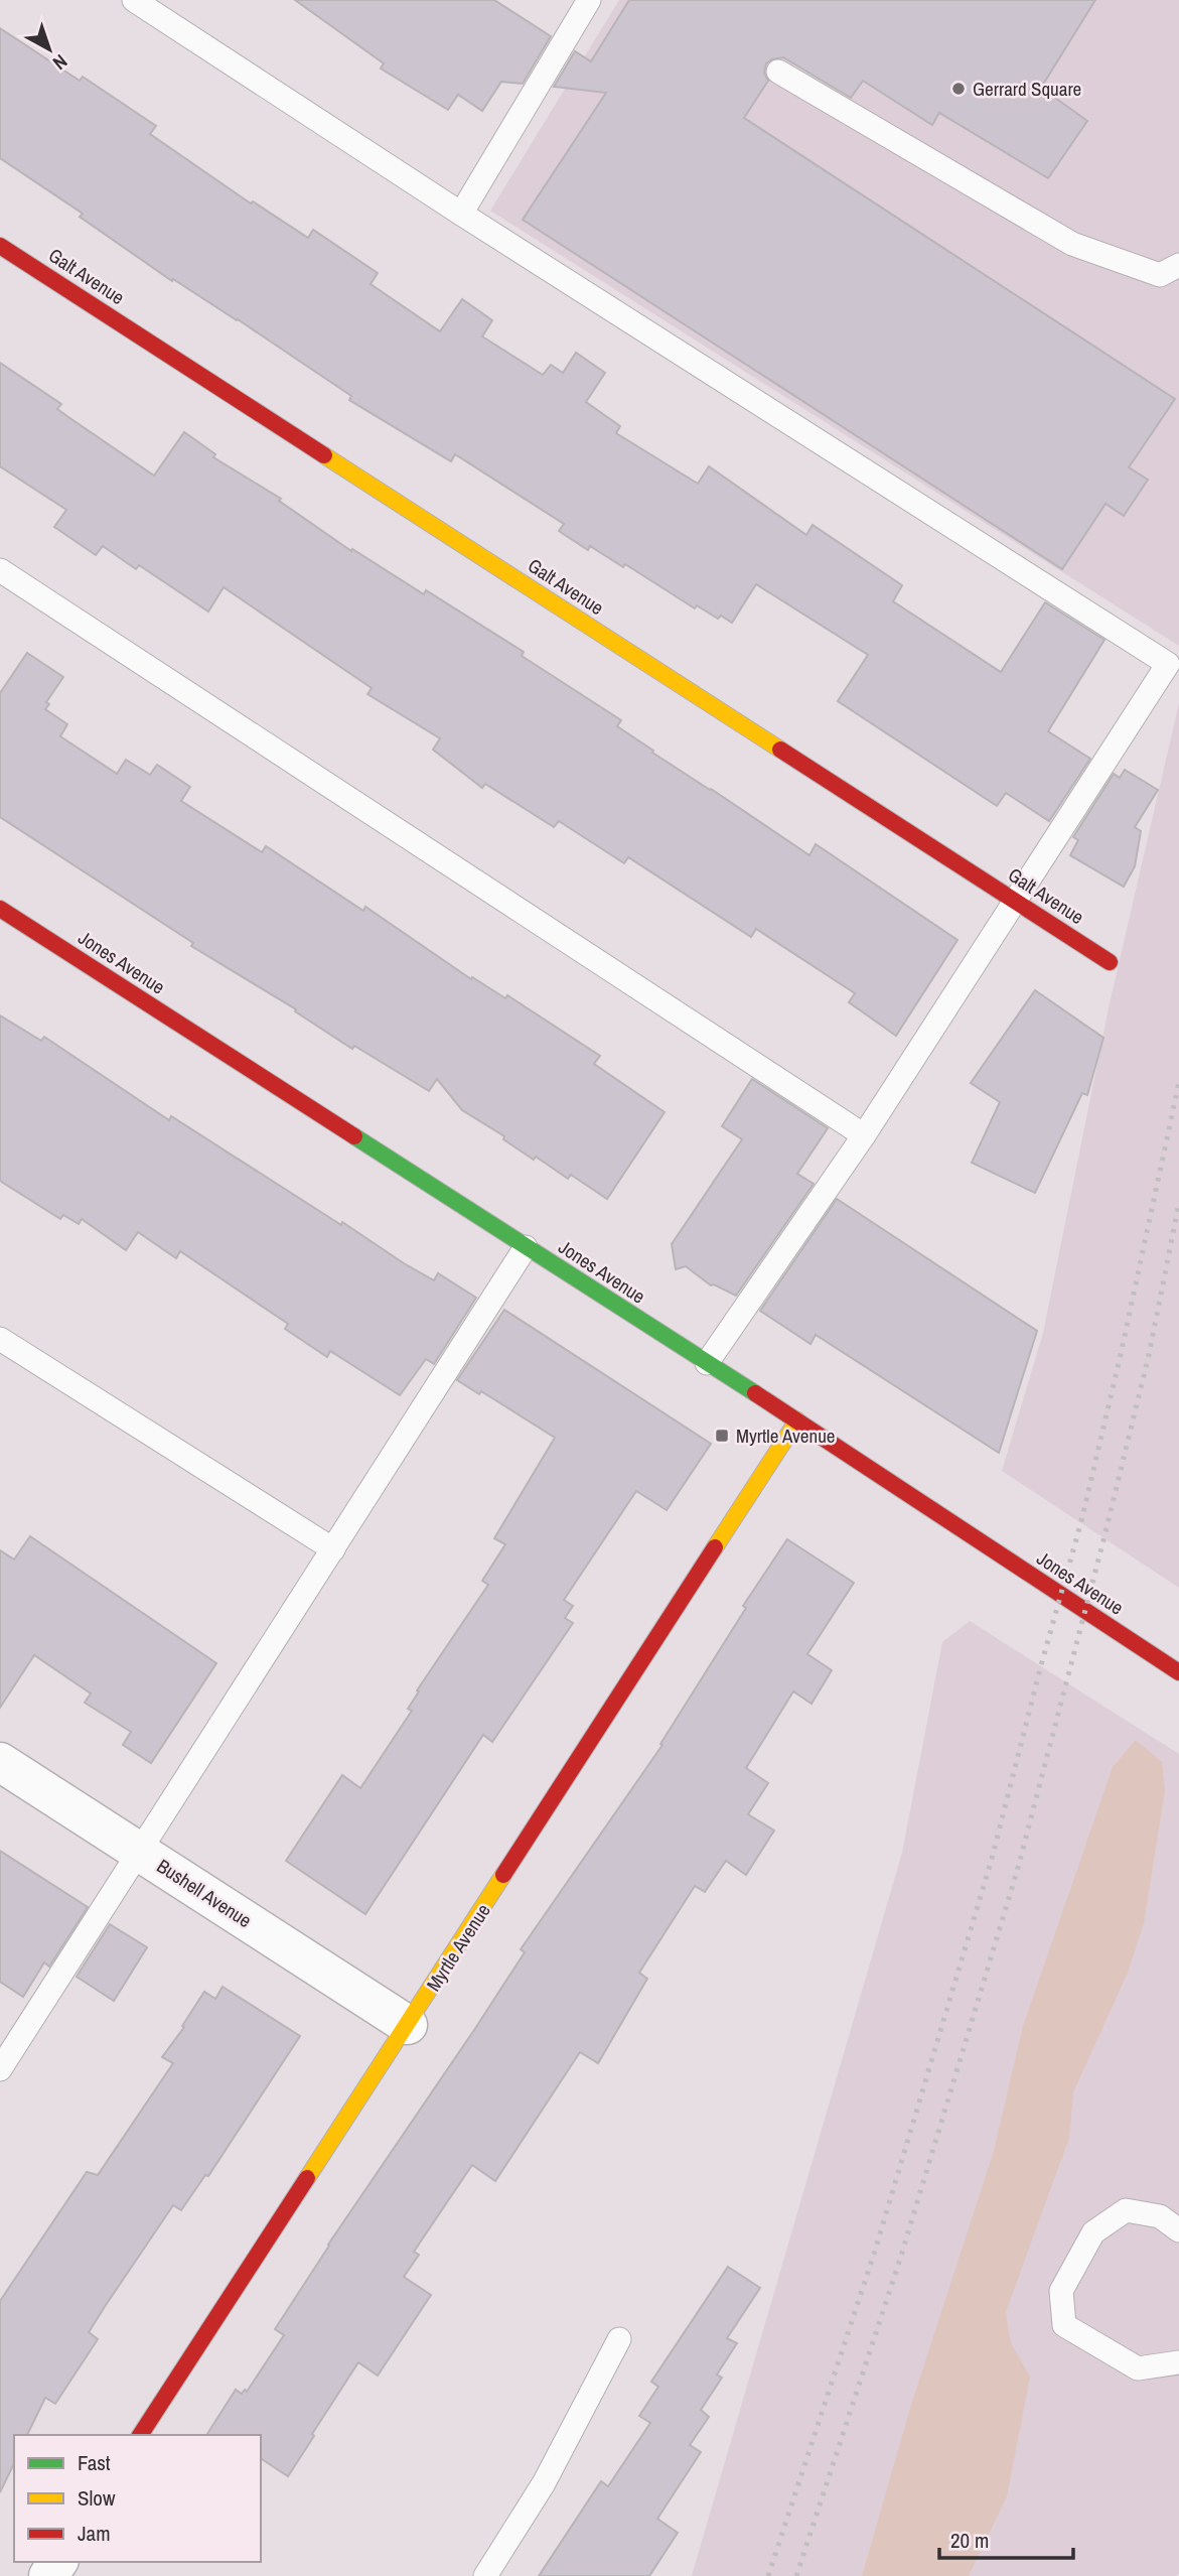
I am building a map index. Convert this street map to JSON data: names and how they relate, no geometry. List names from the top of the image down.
{
  "streets": {
    "street": [
      "Galt Avenue",
      "Jones Avenue",
      "Bushell Avenue",
      "Myrtle Avenue"
    ]
  },
  "crossings": [
    ["Jones Avenue", "Myrtle Avenue"],
    ["Bushell Avenue", "Myrtle Avenue"]
  ],
  "places": {
    "other": ["Gerrard Square"],
    "transit": ["Myrtle Avenue"]
  },
  "legend": ["Fast", "Slow", "Jam"],
  "scale_bar": "20 m",
  "north": "bottom right"
}
